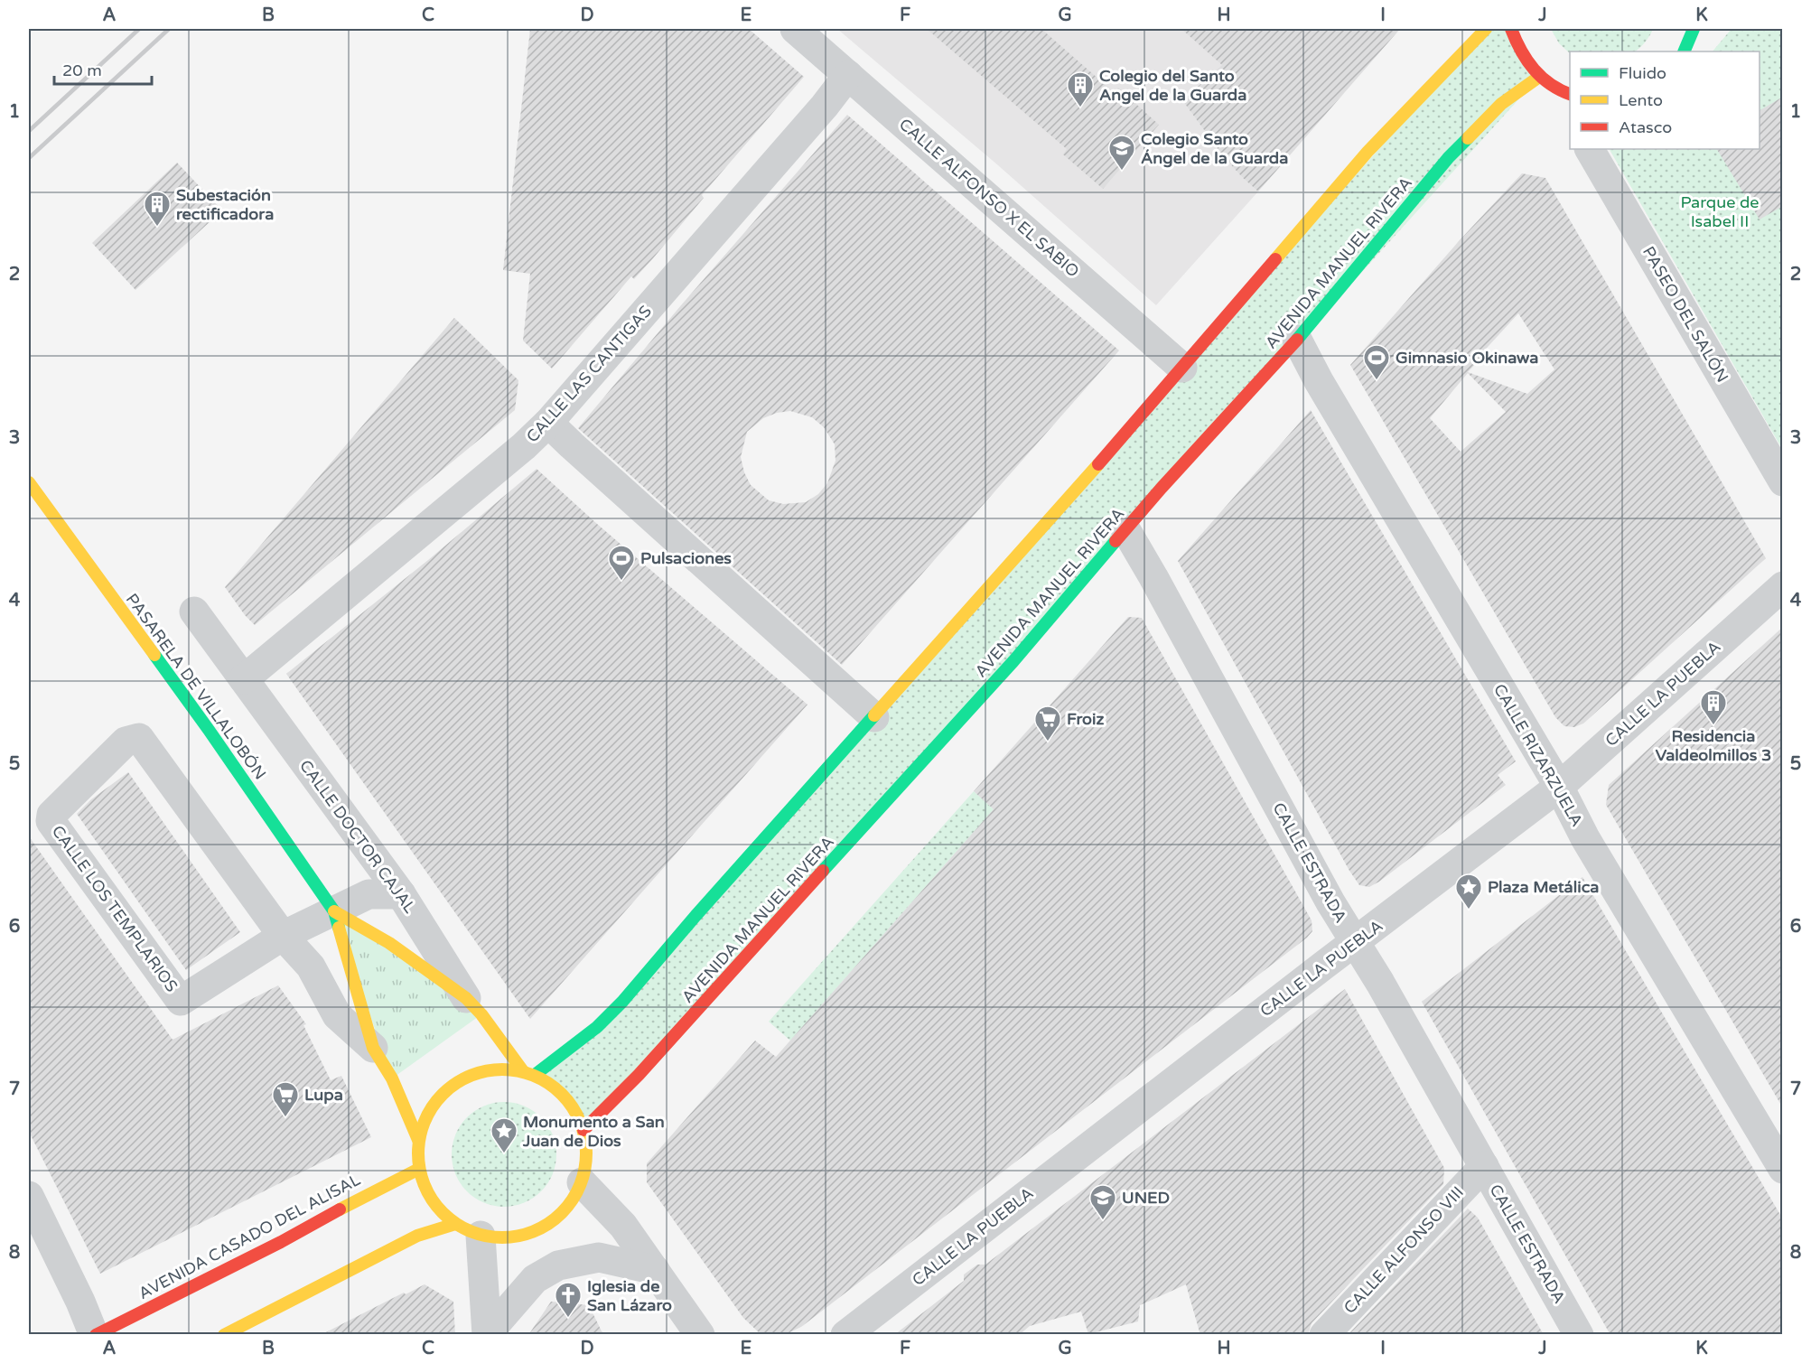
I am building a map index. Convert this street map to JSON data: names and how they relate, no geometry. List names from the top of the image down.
{
  "streets": {
    "main road": [
      "AVENIDA MANUEL RIVERA",
      "PASARELA DE VILLALOBÓN",
      "CALLE DOCTOR CAJAL",
      "AVENIDA CASADO DEL ALISAL"
    ],
    "street": [
      "CALLE ALFONSO X EL SABIO",
      "PASEO DEL SALÓN",
      "CALLE LAS CANTIGAS",
      "CALLE LA PUEBLA",
      "CALLE RIZARZUELA",
      "CALLE ESTRADA",
      "CALLE LOS TEMPLARIOS",
      "CALLE ALFONSO VIII"
    ]
  },
  "crossings": [
    ["CALLE ALFONSO X EL SABIO", "CALLE LAS CANTIGAS"],
    ["AVENIDA MANUEL RIVERA", "CALLE RIZARZUELA"],
    ["AVENIDA MANUEL RIVERA", "CALLE DOCTOR CAJAL"],
    ["AVENIDA MANUEL RIVERA", "CALLE ESTRADA"],
    ["AVENIDA MANUEL RIVERA", "AVENIDA CASADO DEL ALISAL"],
    ["CALLE LAS CANTIGAS", "CALLE DOCTOR CAJAL"],
    ["PASARELA DE VILLALOBÓN", "CALLE DOCTOR CAJAL"],
    ["CALLE LA PUEBLA", "CALLE RIZARZUELA"],
    ["CALLE LA PUEBLA", "CALLE ESTRADA"],
    ["CALLE DOCTOR CAJAL", "AVENIDA CASADO DEL ALISAL"],
    ["CALLE ESTRADA", "CALLE ALFONSO VIII"]
  ],
  "parks": ["Parque de Isabel II"],
  "places": {
    "building": ["Colegio del Santo Angel de la Guarda", "Subestación rectificadora", "Residencia Valdeolmillos 3"],
    "school or university": ["Colegio Santo Ángel de la Guarda", "UNED"],
    "sports": ["Gimnasio Okinawa", "Pulsaciones"],
    "supermarket": ["Froiz", "Lupa"],
    "place": ["Plaza Metálica", "Monumento a San Juan de Dios"],
    "church": ["Iglesia de San Lázaro"]
  },
  "legend": ["Fluido", "Lento", "Atasco"],
  "scale_bar": "20 m",
  "grid": {
    "columns": [
      "A",
      "B",
      "C",
      "D",
      "E",
      "F",
      "G",
      "H",
      "I",
      "J",
      "K"
    ],
    "rows": [
      "1",
      "2",
      "3",
      "4",
      "5",
      "6",
      "7",
      "8"
    ]
  }
}
